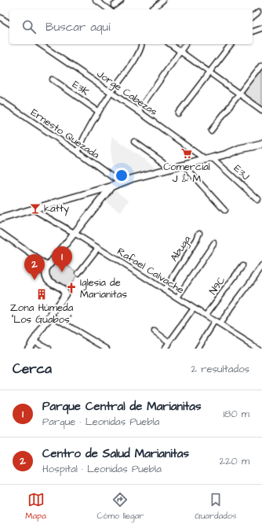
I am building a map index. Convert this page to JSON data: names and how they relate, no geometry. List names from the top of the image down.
{
  "streets": {
    "street": [
      "E3K",
      "Jorge Cabezas",
      "Ernesto Quezada",
      "E3J",
      "Abuga",
      "Rafael Calvache",
      "N9C"
    ]
  },
  "crossings": [
    ["Jorge Cabezas", "E3J"],
    ["Abuga", "Rafael Calvache"],
    ["Rafael Calvache", "N9C"]
  ],
  "places": {
    "supermarket": ["Comercial J & M"],
    "bar": ["katty"],
    "church": ["Iglesia de Marianitas"],
    "building": ["Zona Húmeda \"Los Guabos\""]
  },
  "page": {
    "search": "Buscar aquí",
    "pins": ["1", "2"],
    "heading": ["Cerca", "2 resultados"],
    "list": [
      {
        "mark": "1",
        "name": "Parque Central de Marianitas",
        "note": "Parque · Leonidas Puebla",
        "value": "180 m"
      },
      {
        "mark": "2",
        "name": "Centro de Salud Marianitas",
        "note": "Hospital · Leonidas Puebla",
        "value": "220 m"
      }
    ],
    "nav": ["Mapa", "Cómo llegar", "Guardados"]
  }
}
